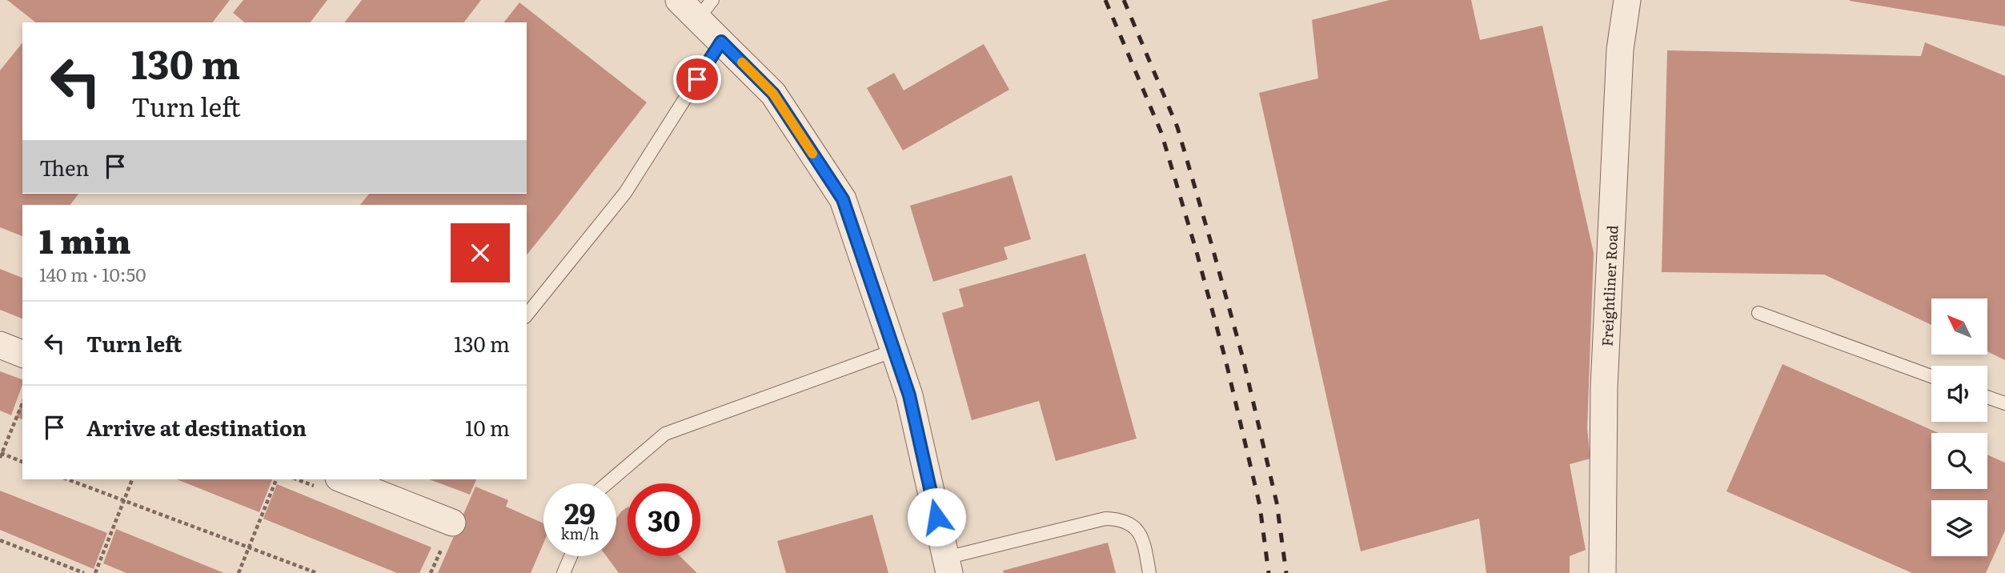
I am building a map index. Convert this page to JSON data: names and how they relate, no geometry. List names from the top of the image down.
{
  "streets": {
    "street": ["Freightliner Road"]
  },
  "north": "top left",
  "page": {
    "turn": ["130 m", "Turn left"],
    "then": "Then",
    "heading": ["1 min", "140 m · 10:50"],
    "list": [
      {
        "name": "Turn left",
        "value": "130 m"
      },
      {
        "name": "Arrive at destination",
        "value": "10 m"
      }
    ],
    "speed": "29 km/h",
    "limit": "30"
  }
}
